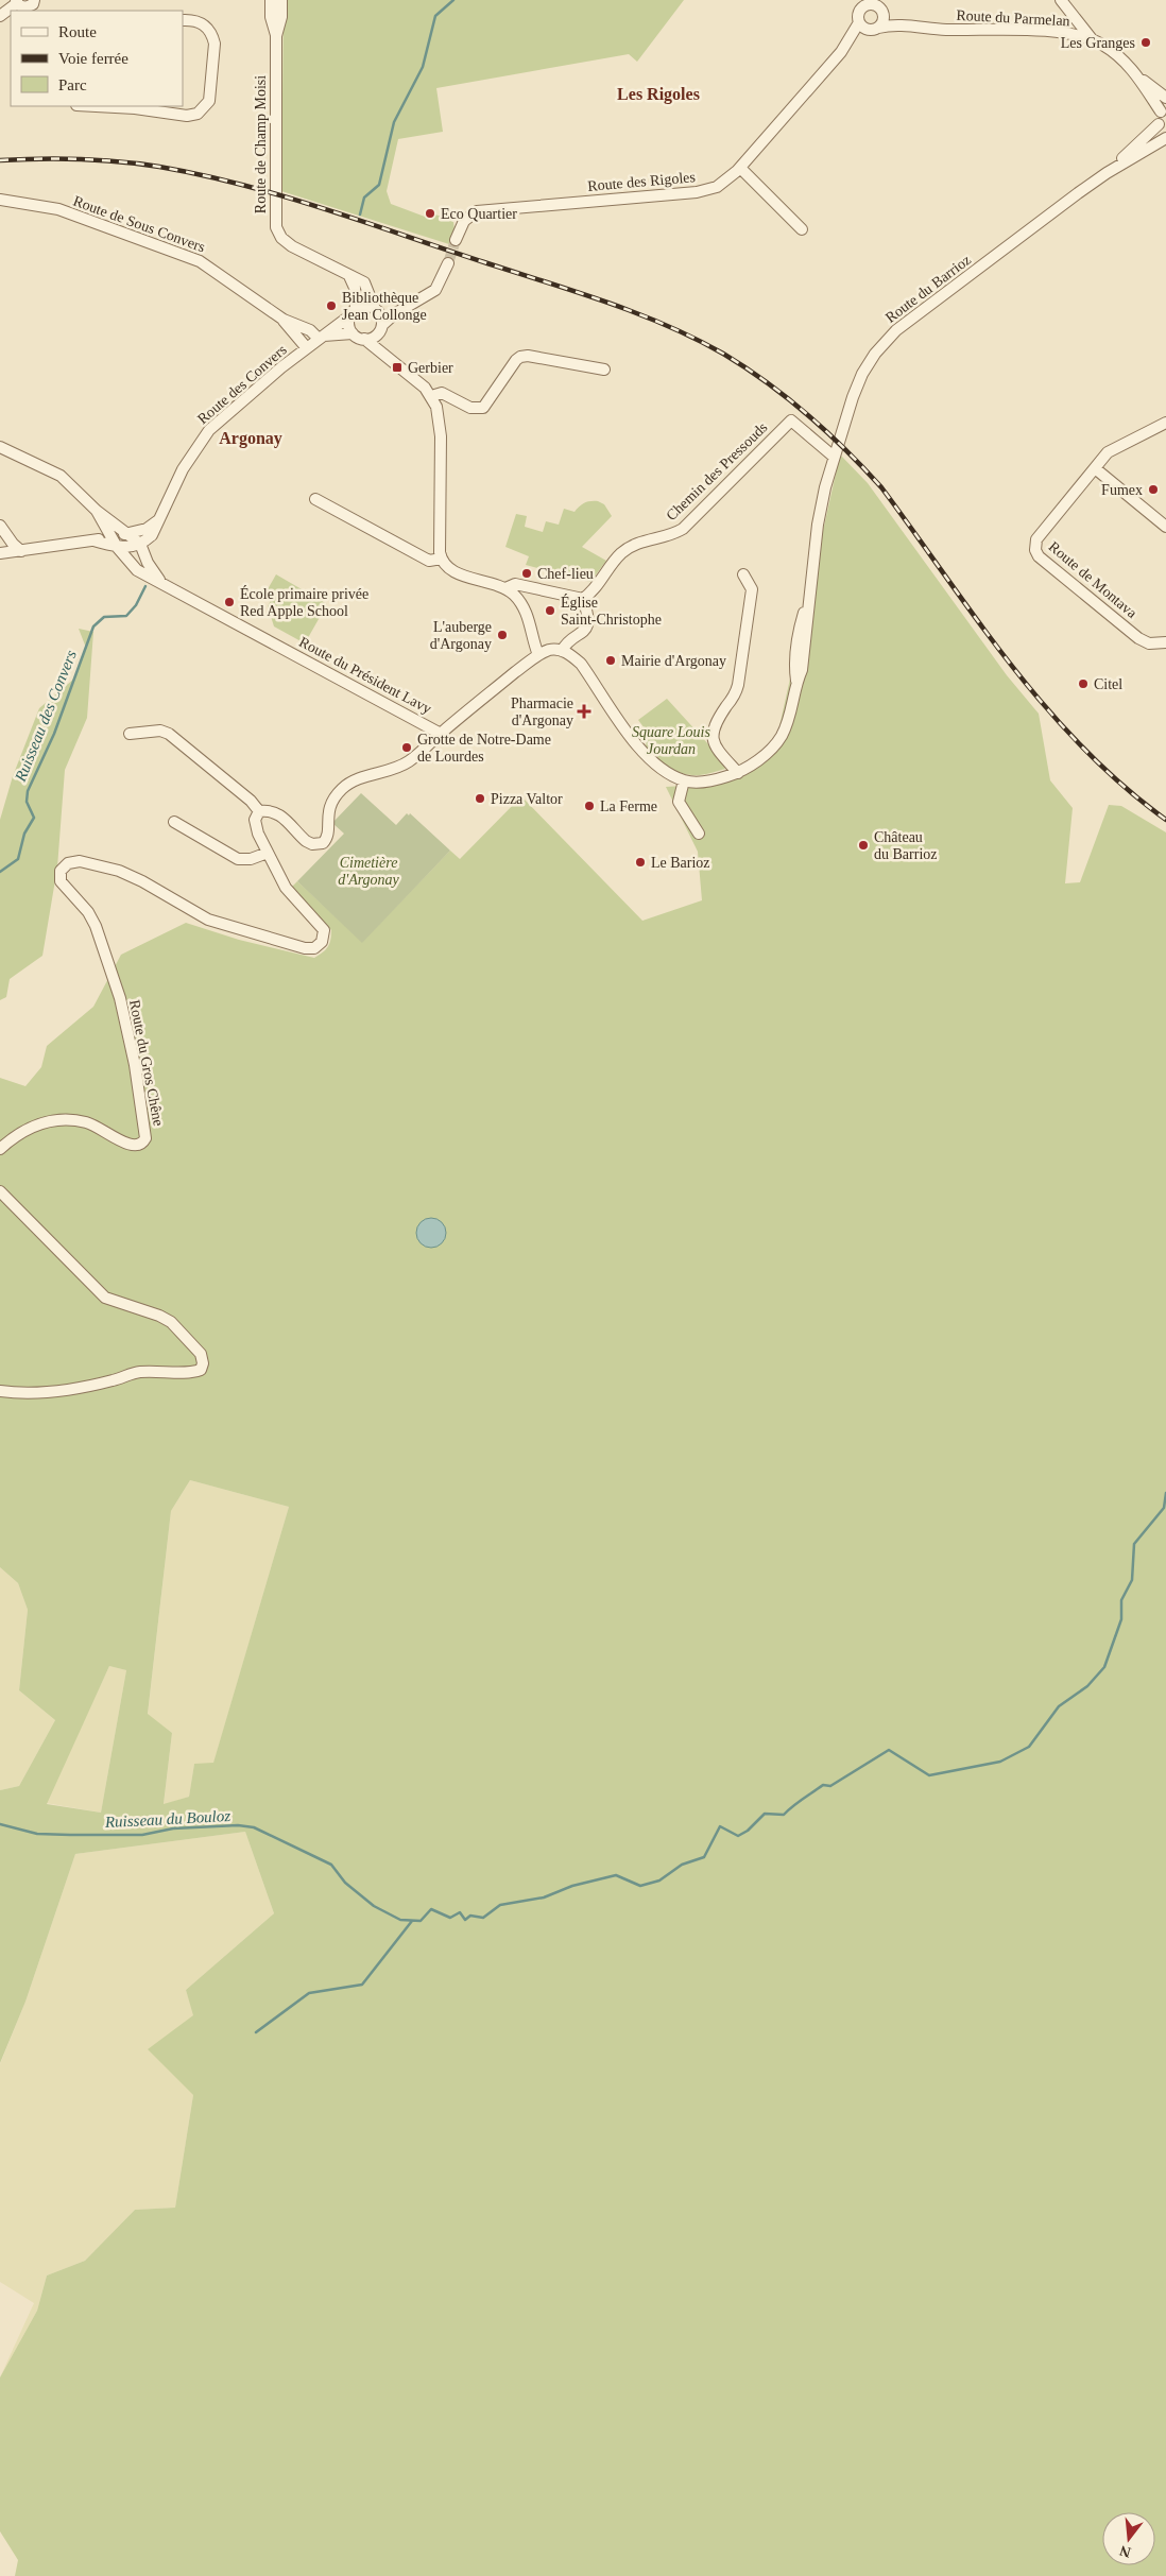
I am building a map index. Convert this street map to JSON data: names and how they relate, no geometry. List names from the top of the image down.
{
  "streets": {
    "street": [
      "Route du Parmelan",
      "Route de Champ Moisi",
      "Route des Rigoles",
      "Route de Sous Convers",
      "Route du Barrioz",
      "Route des Convers",
      "Chemin des Pressouds",
      "Route de Montava",
      "Route du Président Lavy",
      "Route du Gros Chêne"
    ]
  },
  "crossings": [
    ["Route du Parmelan", "Route des Rigoles"],
    ["Route de Champ Moisi", "Route des Convers"],
    ["Route de Sous Convers", "Route des Convers"],
    ["Route du Barrioz", "Chemin des Pressouds"],
    ["Route des Convers", "Route du Président Lavy"]
  ],
  "districts": ["Les Rigoles", "Argonay"],
  "water": ["Ruisseau des Convers", "Ruisseau du Bouloz"],
  "parks": ["Square Louis Jourdan", "Cimetière d'Argonay"],
  "places": {
    "other": [
      "Les Granges",
      "Eco Quartier",
      "Bibliothèque Jean Collonge",
      "Fumex",
      "Chef-lieu",
      "École primaire privée Red Apple School",
      "Église Saint-Christophe",
      "L'auberge d'Argonay",
      "Mairie d'Argonay",
      "Citel",
      "Grotte de Notre-Dame de Lourdes",
      "Pizza Valtor",
      "La Ferme",
      "Château du Barrioz",
      "Le Barioz"
    ],
    "transit": ["Gerbier"],
    "health": ["Pharmacie d'Argonay"]
  },
  "legend": ["Route", "Voie ferrée", "Parc"],
  "north": "bottom"
}
